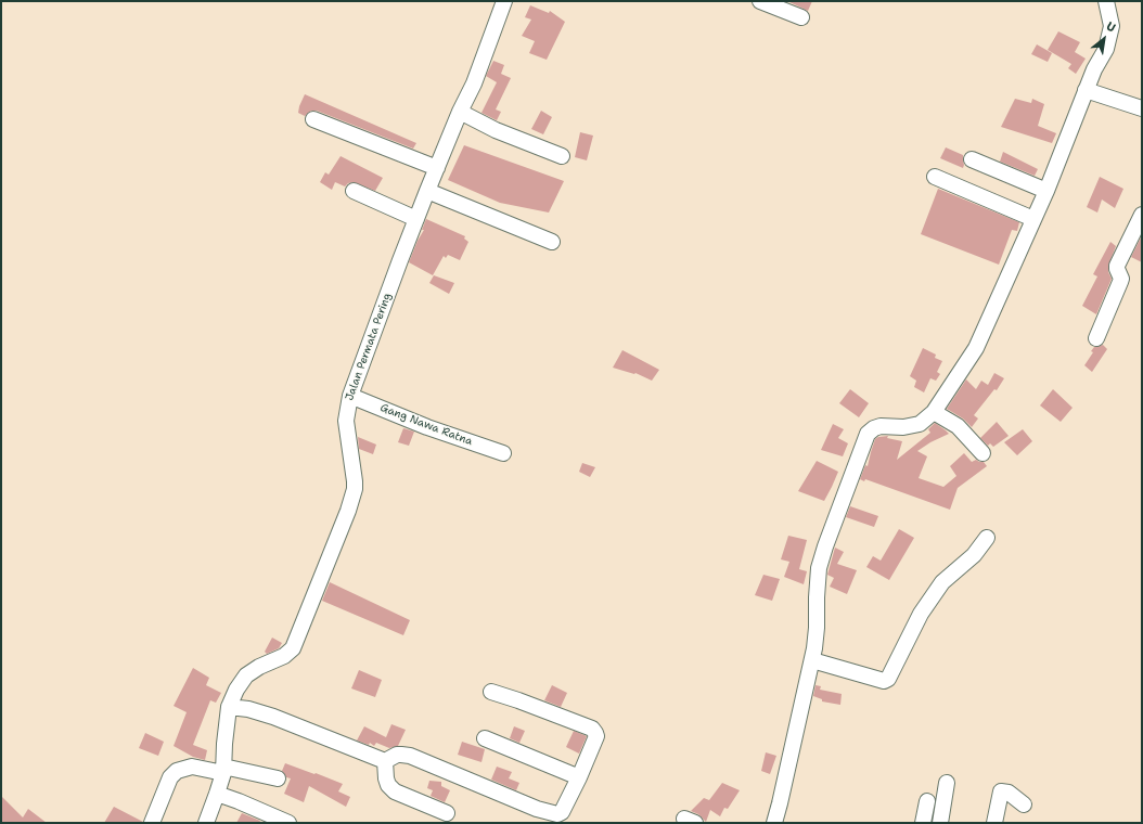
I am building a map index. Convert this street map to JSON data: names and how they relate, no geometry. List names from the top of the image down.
{
  "streets": {
    "street": ["Jalan Permata Pering", "Gang Nawa Ratna"]
  },
  "crossings": [
    ["Jalan Permata Pering", "Gang Nawa Ratna"]
  ],
  "north": "top right"
}
